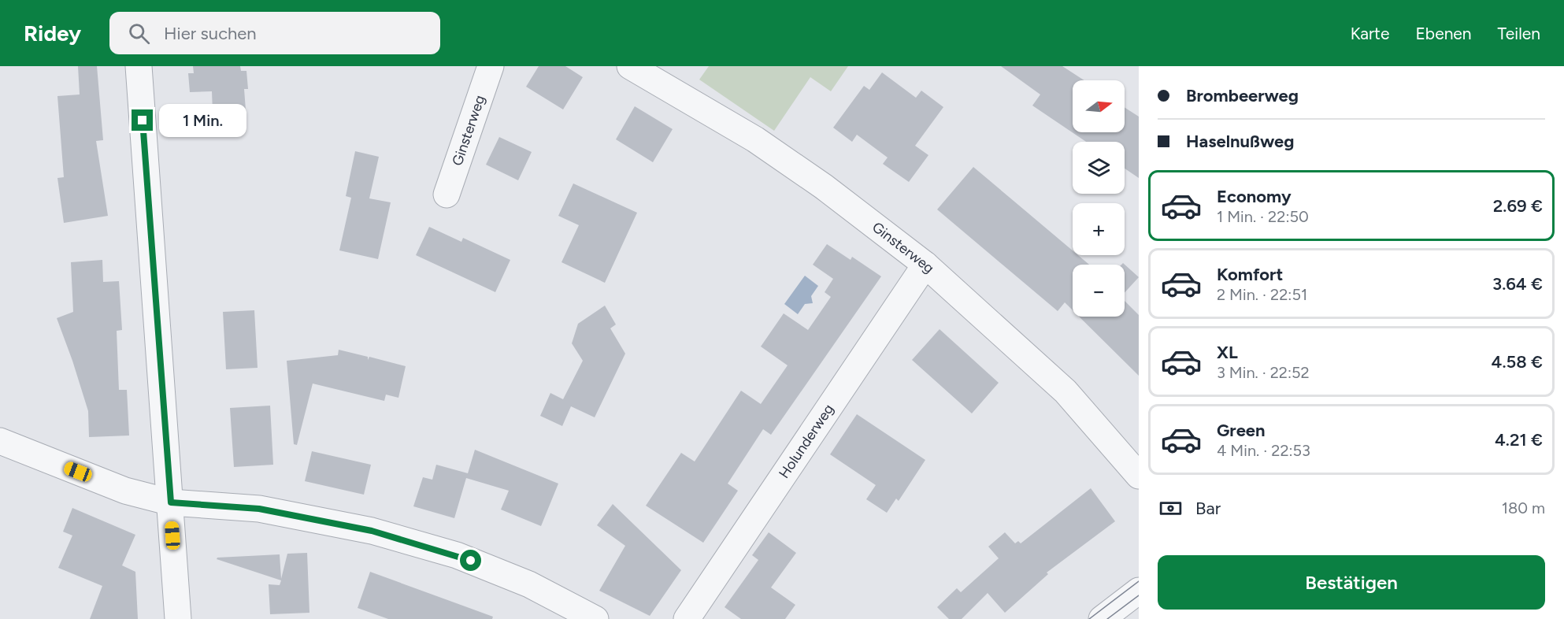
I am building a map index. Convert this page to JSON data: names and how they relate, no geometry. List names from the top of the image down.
{
  "streets": {
    "street": ["Ginsterweg", "Holunderweg"]
  },
  "crossings": [
    ["Ginsterweg", "Holunderweg"]
  ],
  "north": "right",
  "page": {
    "header": "Ridey",
    "search": "Hier suchen",
    "nav": ["Karte", "Ebenen", "Teilen"],
    "banner": ["Brombeerweg", "Haselnußweg"],
    "map_buttons": ["+", "−"],
    "bubble": "1 Min.",
    "list": [
      {
        "name": "Economy",
        "note": "1 Min. · 22:50",
        "value": "2.69 €"
      },
      {
        "name": "Komfort",
        "note": "2 Min. · 22:51",
        "value": "3.64 €"
      },
      {
        "name": "XL",
        "note": "3 Min. · 22:52",
        "value": "4.58 €"
      },
      {
        "name": "Green",
        "note": "4 Min. · 22:53",
        "value": "4.21 €"
      }
    ],
    "pay": ["Bar", "180 m"],
    "buttons": "Bestätigen"
  }
}
